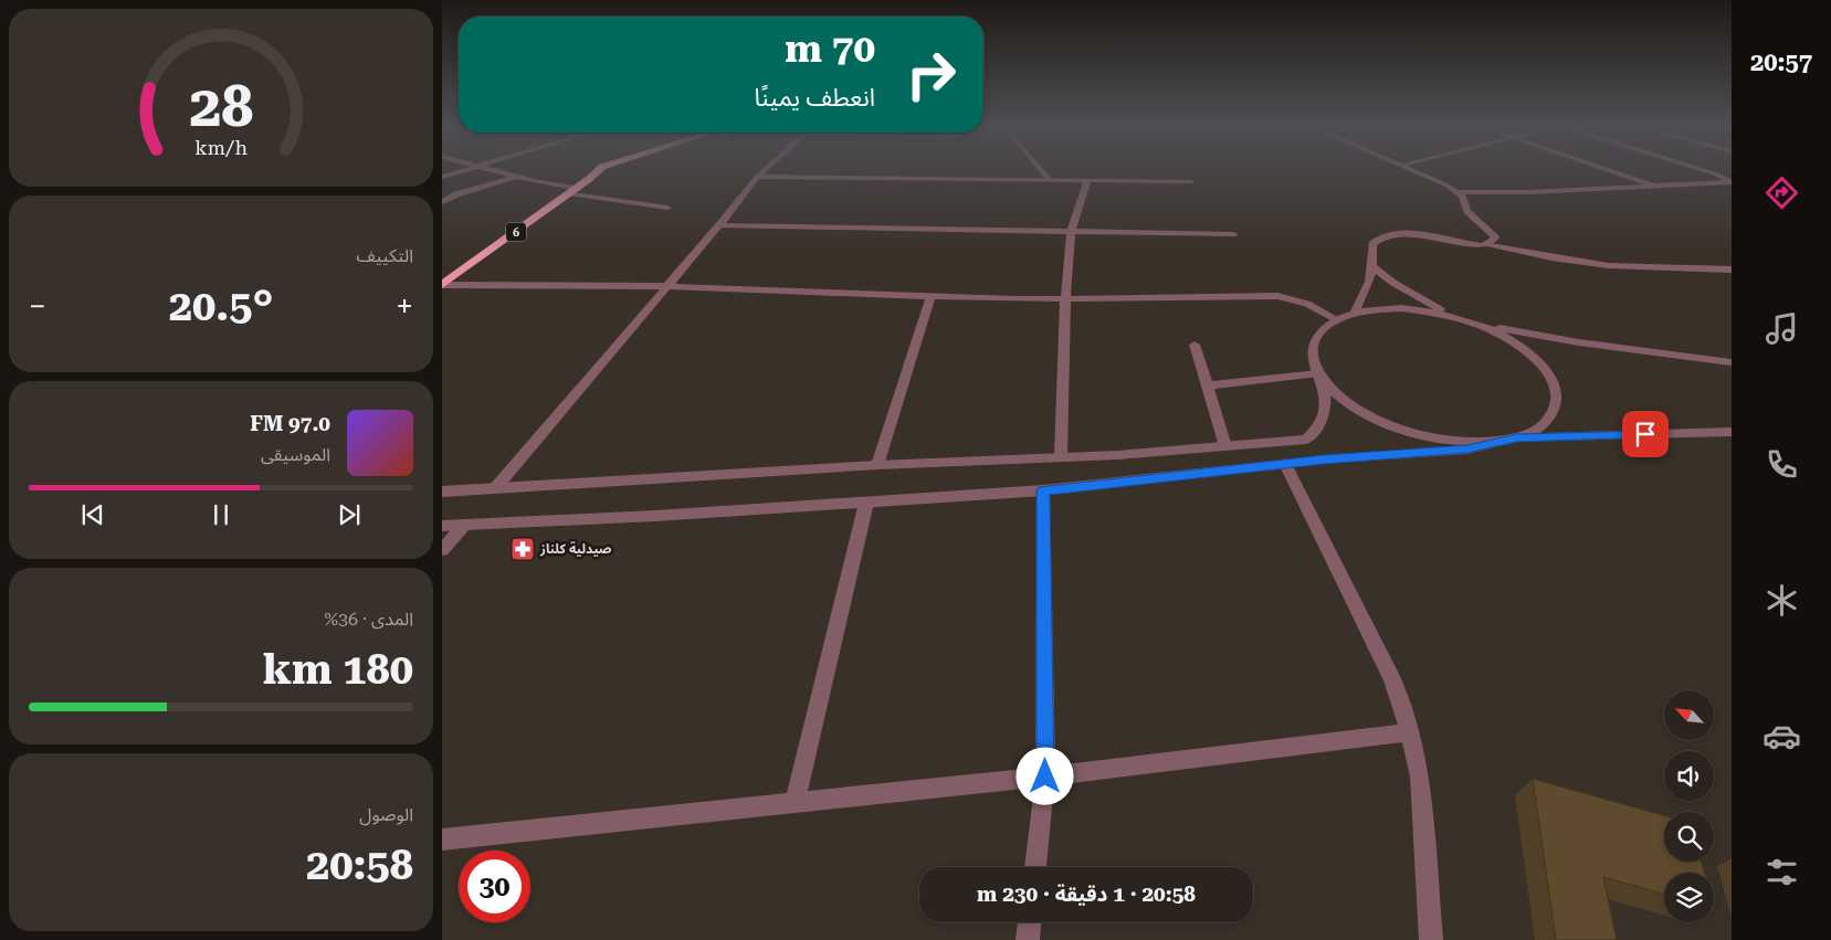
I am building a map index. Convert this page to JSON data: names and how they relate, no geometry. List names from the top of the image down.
{
  "streets": {
    "highway": ["6"]
  },
  "places": {
    "pharmacy": ["صيدلية كلناز"]
  },
  "north": "top left",
  "page": {
    "tabs": "20:57",
    "turn": ["70 m", "انعطف يمينًا"],
    "tile": [
      "التكييف",
      ["المدى · 36%", "180 km"],
      ["الوصول", "20:58"]
    ],
    "heat": ["−", "20.5°", "+"],
    "song": ["97.0 FM", "الموسيقى"],
    "limit": "30",
    "trip": "20:58 · 1 دقيقة · 230 m",
    "gauge": ["28", "km/h"]
  }
}
